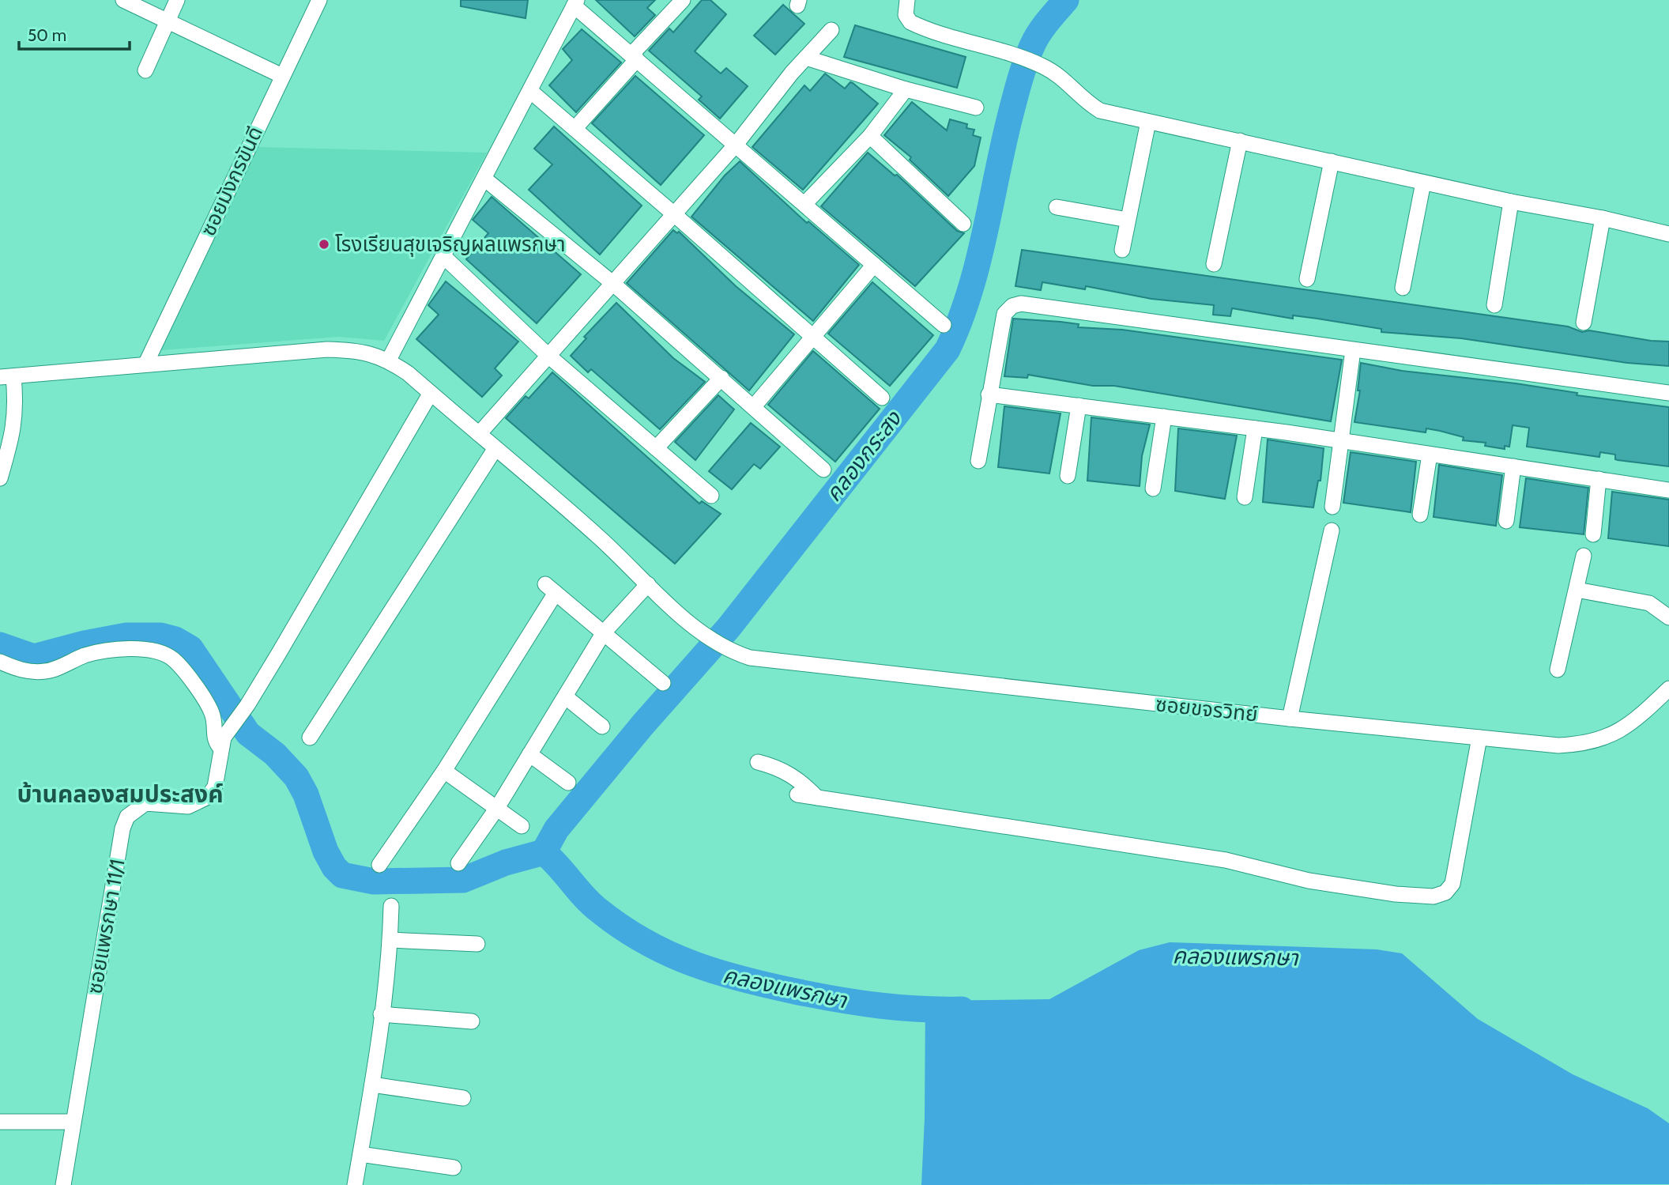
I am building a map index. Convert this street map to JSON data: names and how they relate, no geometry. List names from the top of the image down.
{
  "streets": {
    "street": ["ซอยมังกรขันดี", "ซอยขจรวิทย์", "ซอยแพรกษา 11/1"]
  },
  "districts": ["บ้านคลองสมประสงค์"],
  "water": ["คลองกระสง", "คลองแพรกษา"],
  "places": ["โรงเรียนสุขเจริญผลแพรกษา"],
  "scale_bar": "50 m"
}
